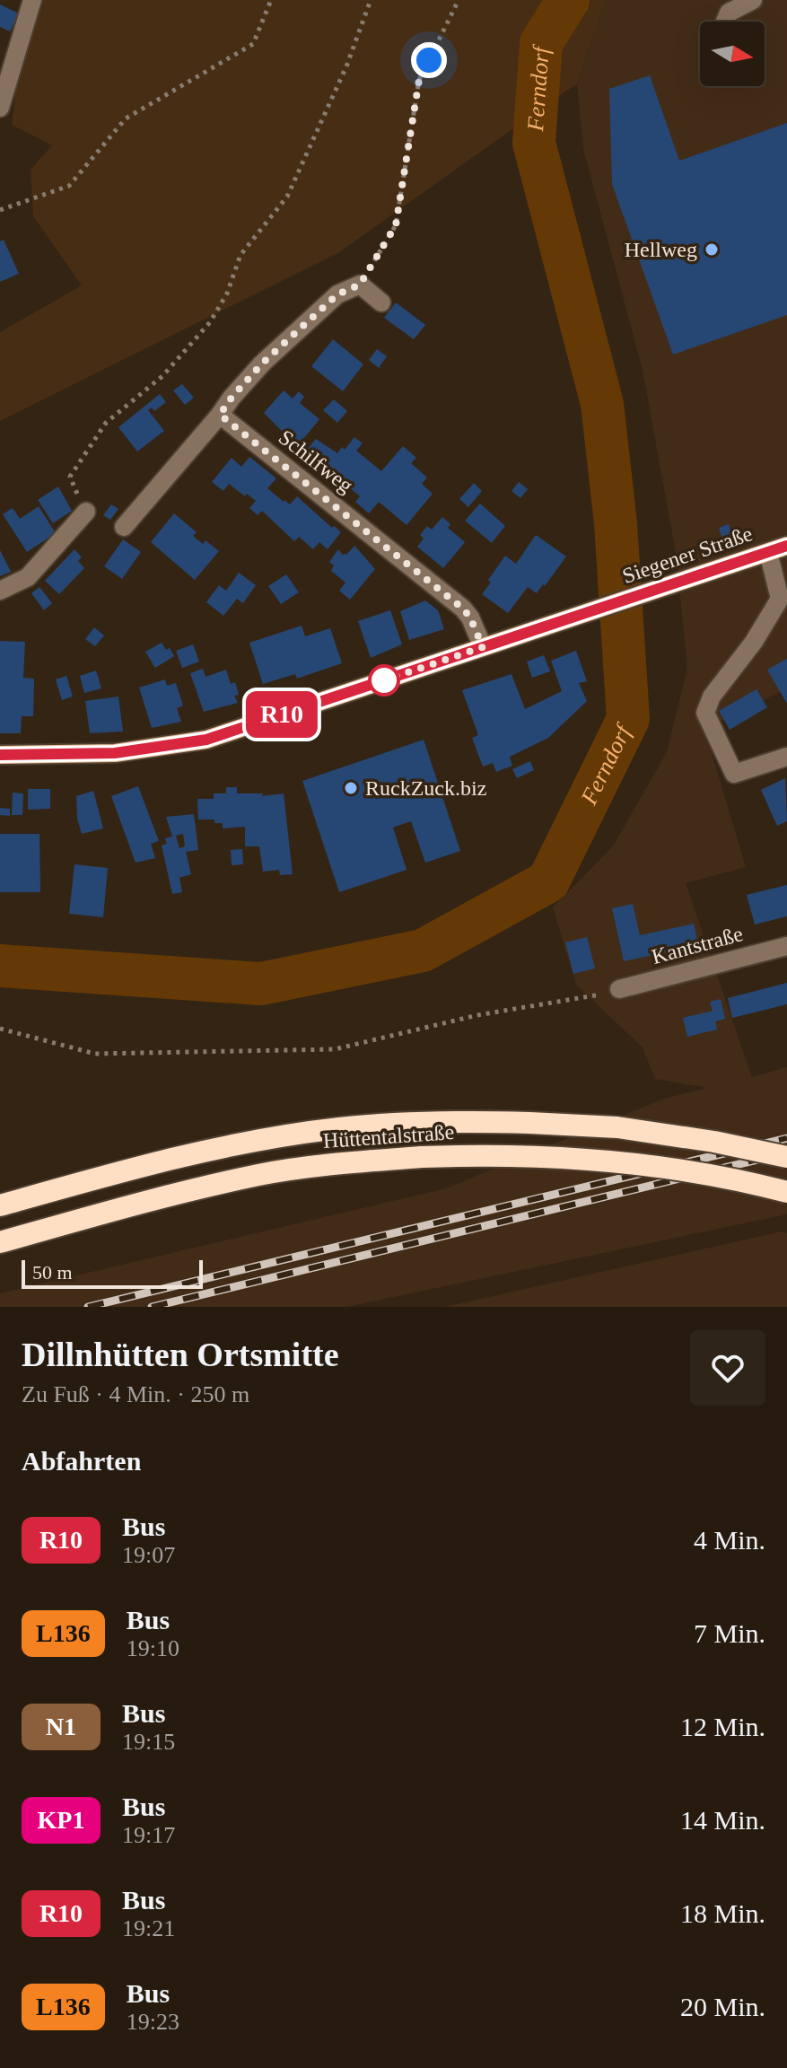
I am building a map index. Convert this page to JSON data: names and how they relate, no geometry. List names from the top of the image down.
{
  "streets": {
    "highway": ["Hüttentalstraße"],
    "main road": ["Siegener Straße"],
    "street": ["Schilfweg", "Kantstraße"]
  },
  "crossings": [
    ["Schilfweg", "Siegener Straße"]
  ],
  "water": ["Ferndorf"],
  "places": ["Hellweg", "RuckZuck.biz"],
  "lines": ["bus line R10"],
  "scale_bar": "50 m",
  "north": "right",
  "page": {
    "on_map": "R10",
    "scale": "50 m",
    "heading": [
      ["Dillnhütten Ortsmitte", "Zu Fuß · 4 Min. · 250 m"],
      "Abfahrten"
    ],
    "list": [
      {
        "mark": "R10",
        "name": "Bus",
        "note": "19:07",
        "value": "4 Min."
      },
      {
        "mark": "L136",
        "name": "Bus",
        "note": "19:10",
        "value": "7 Min."
      },
      {
        "mark": "N1",
        "name": "Bus",
        "note": "19:15",
        "value": "12 Min."
      },
      {
        "mark": "KP1",
        "name": "Bus",
        "note": "19:17",
        "value": "14 Min."
      },
      {
        "mark": "R10",
        "name": "Bus",
        "note": "19:21",
        "value": "18 Min."
      },
      {
        "mark": "L136",
        "name": "Bus",
        "note": "19:23",
        "value": "20 Min."
      }
    ]
  }
}
